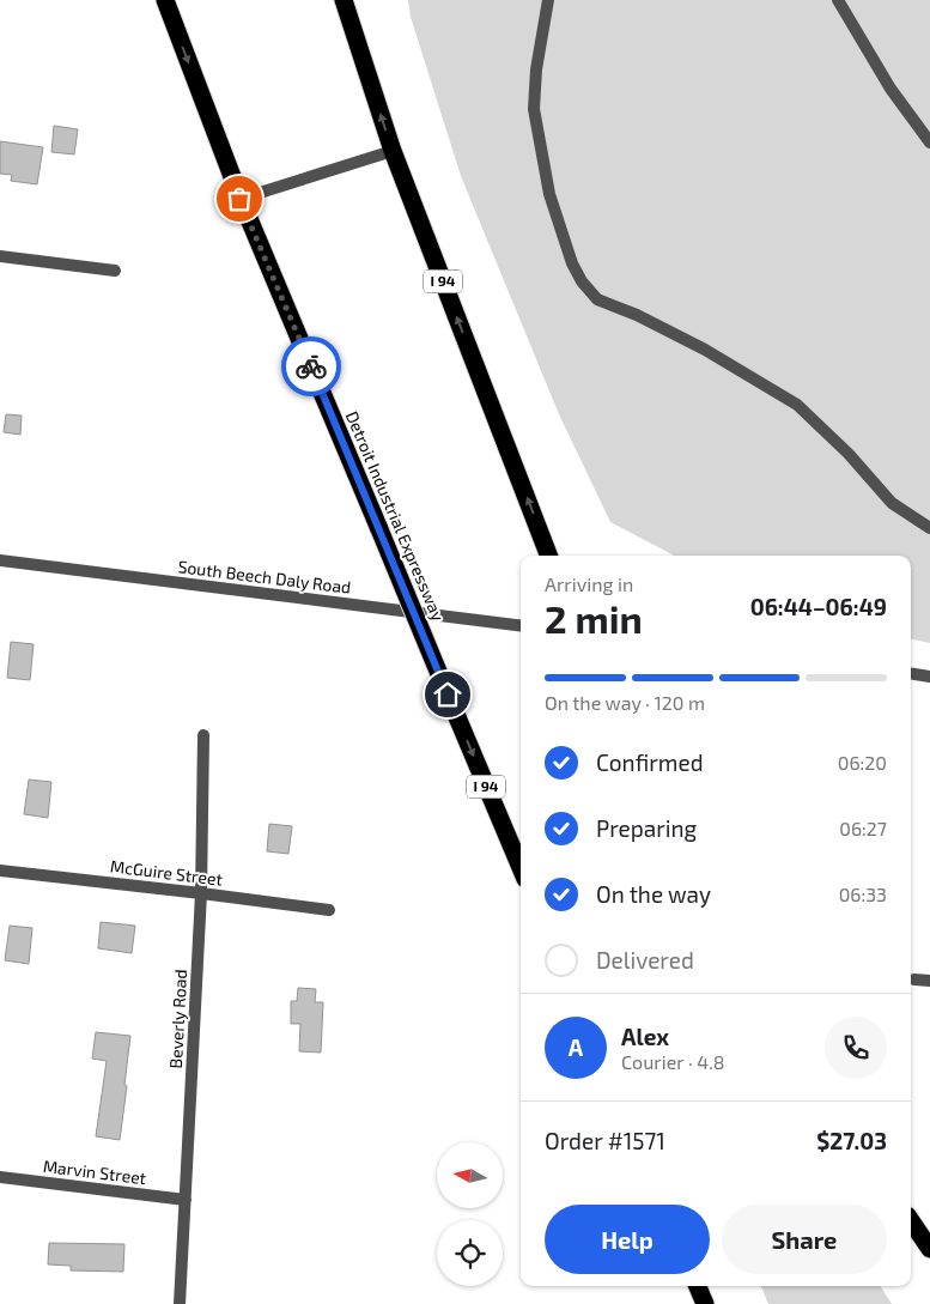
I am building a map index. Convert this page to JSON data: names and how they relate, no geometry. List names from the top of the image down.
{
  "streets": {
    "highway": ["I 94", "Detroit Industrial Expressway"],
    "street": [
      "South Beech Daly Road",
      "McGuire Street",
      "Beverly Road",
      "Marvin Street"
    ]
  },
  "crossings": [
    ["McGuire Street", "Beverly Road"],
    ["Beverly Road", "Marvin Street"]
  ],
  "north": "left",
  "page": {
    "heading": ["2 min", "Arriving in", "06:44–06:49"],
    "panel": [
      "Alex",
      "Courier · 4.8",
      "Order #1571",
      "$27.03"
    ],
    "bar": "On the way · 120 m",
    "list": [
      ["Confirmed", "06:20"],
      ["Preparing", "06:27"],
      ["On the way", "06:33"],
      "Delivered"
    ],
    "round": "A",
    "buttons": ["Help", "Share"]
  }
}
